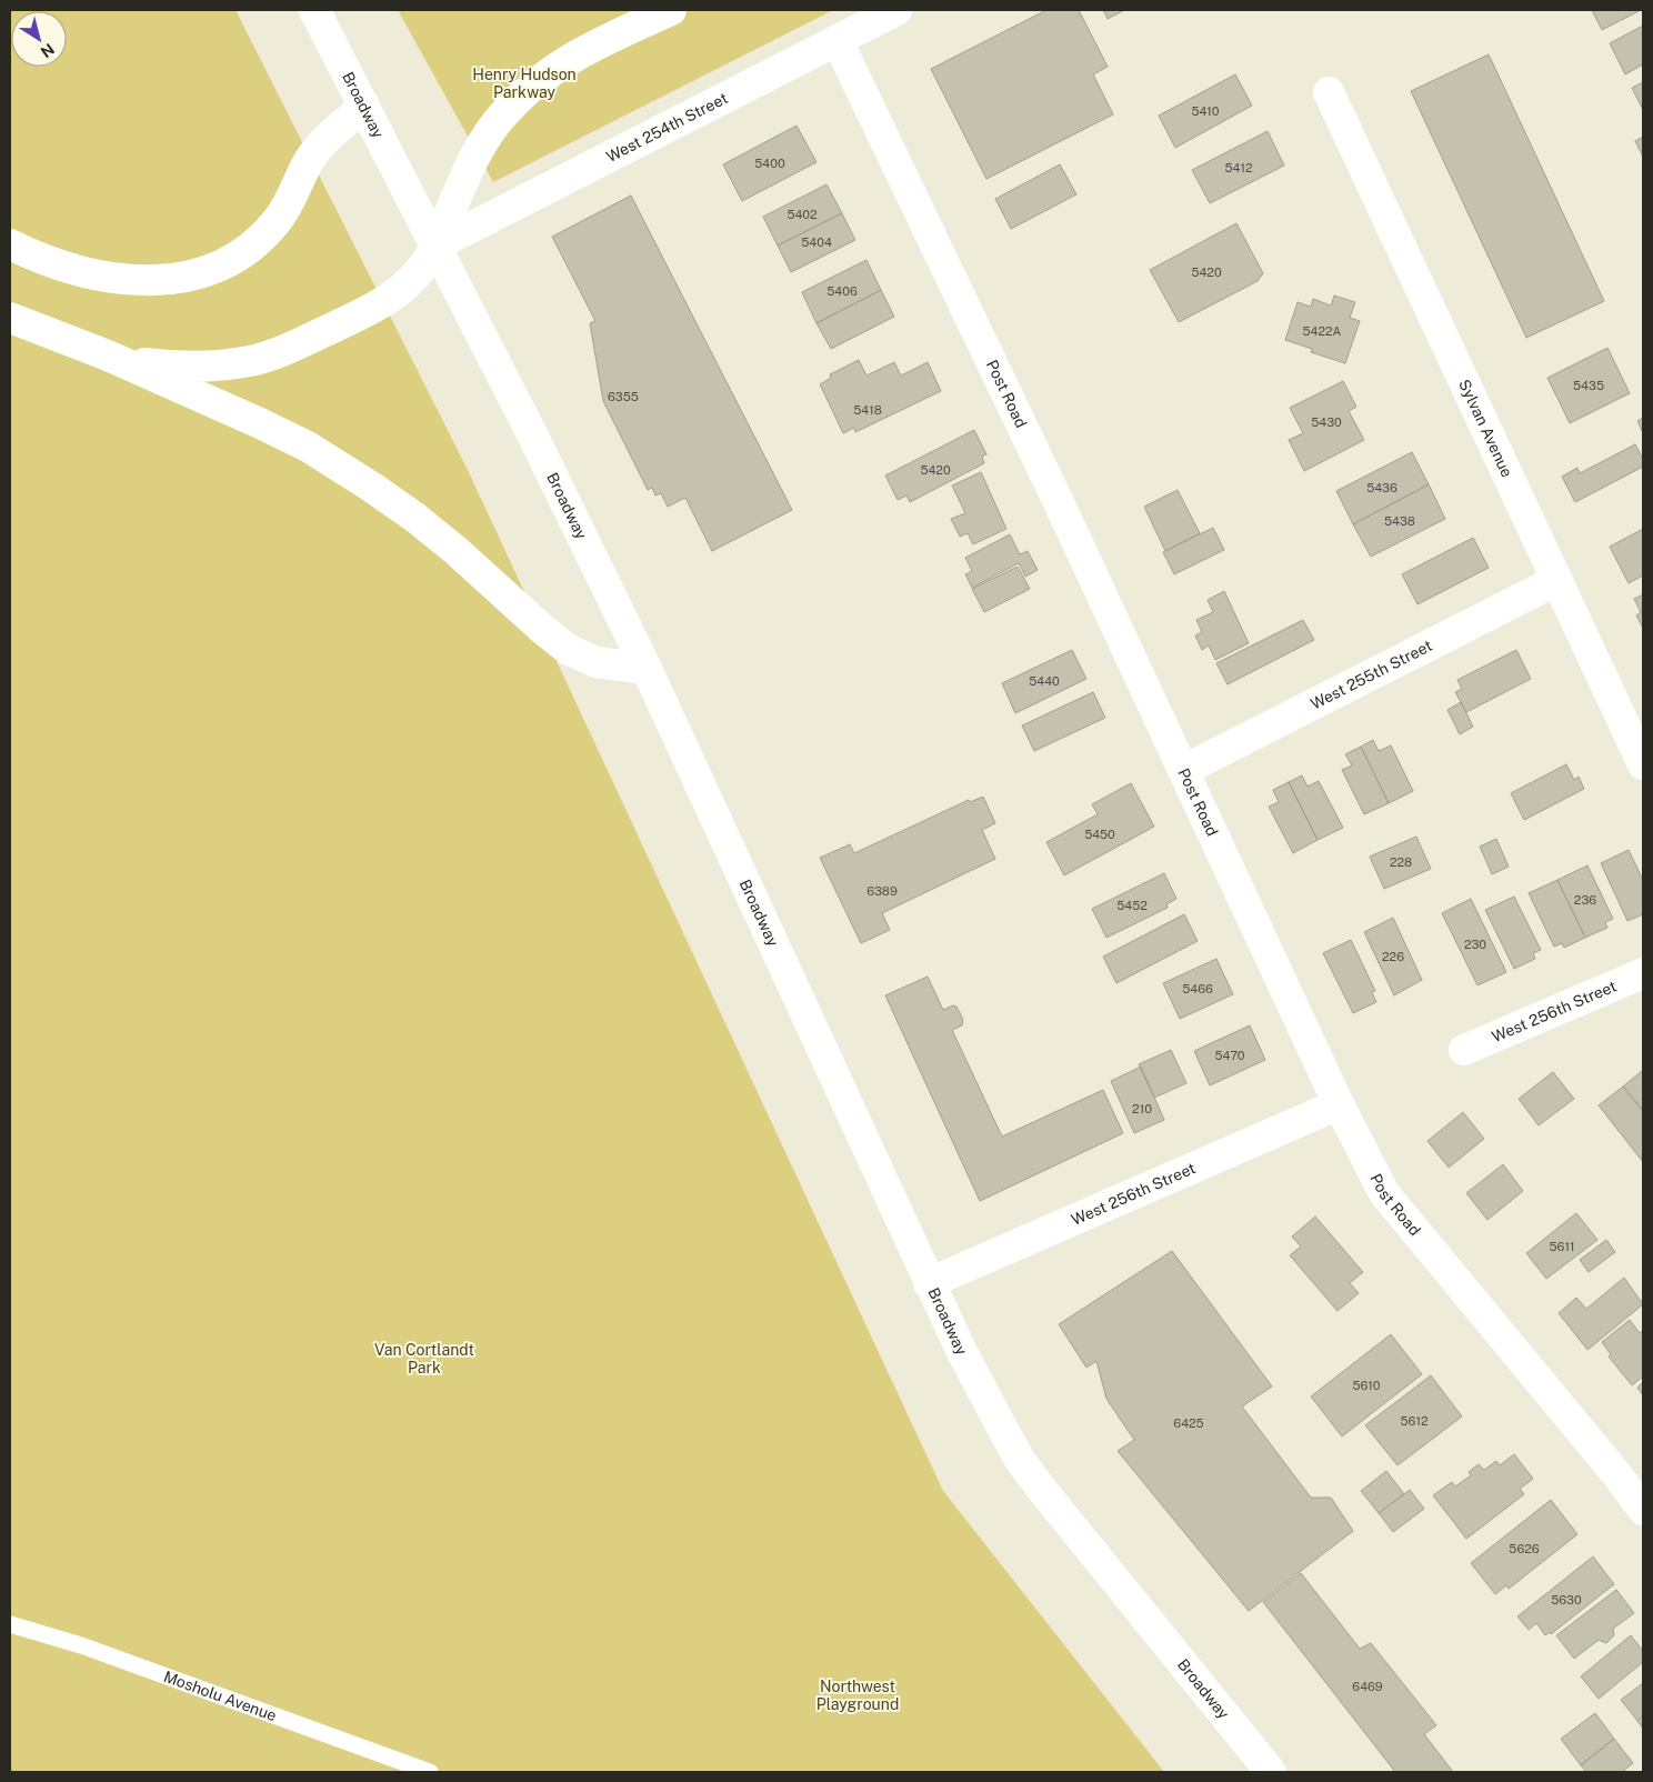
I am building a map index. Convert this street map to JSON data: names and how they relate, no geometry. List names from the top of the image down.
{
  "streets": {
    "main road": [
      "Broadway",
      "West 254th Street",
      "Post Road",
      "Sylvan Avenue",
      "West 255th Street",
      "West 256th Street"
    ],
    "lane": ["Mosholu Avenue"]
  },
  "crossings": [
    ["Broadway", "West 254th Street"],
    ["Broadway", "West 256th Street"],
    ["West 254th Street", "Post Road"],
    ["Post Road", "West 255th Street"],
    ["Post Road", "West 256th Street"],
    ["Sylvan Avenue", "West 255th Street"]
  ],
  "parks": ["Henry Hudson Parkway", "Van Cortlandt Park", "Northwest Playground"],
  "house_numbers": [
    "5410",
    "5400",
    "5412",
    "5402",
    "5404",
    "5420",
    "5406",
    "5422A",
    "5435",
    "6355",
    "5418",
    "5430",
    "5420",
    "5436",
    "5438",
    "5440",
    "5450",
    "228",
    "6389",
    "236",
    "5452",
    "230",
    "226",
    "5466",
    "5470",
    "210",
    "5611",
    "5610",
    "5612",
    "6425",
    "5626",
    "5630",
    "6469"
  ],
  "north": "bottom right"
}
